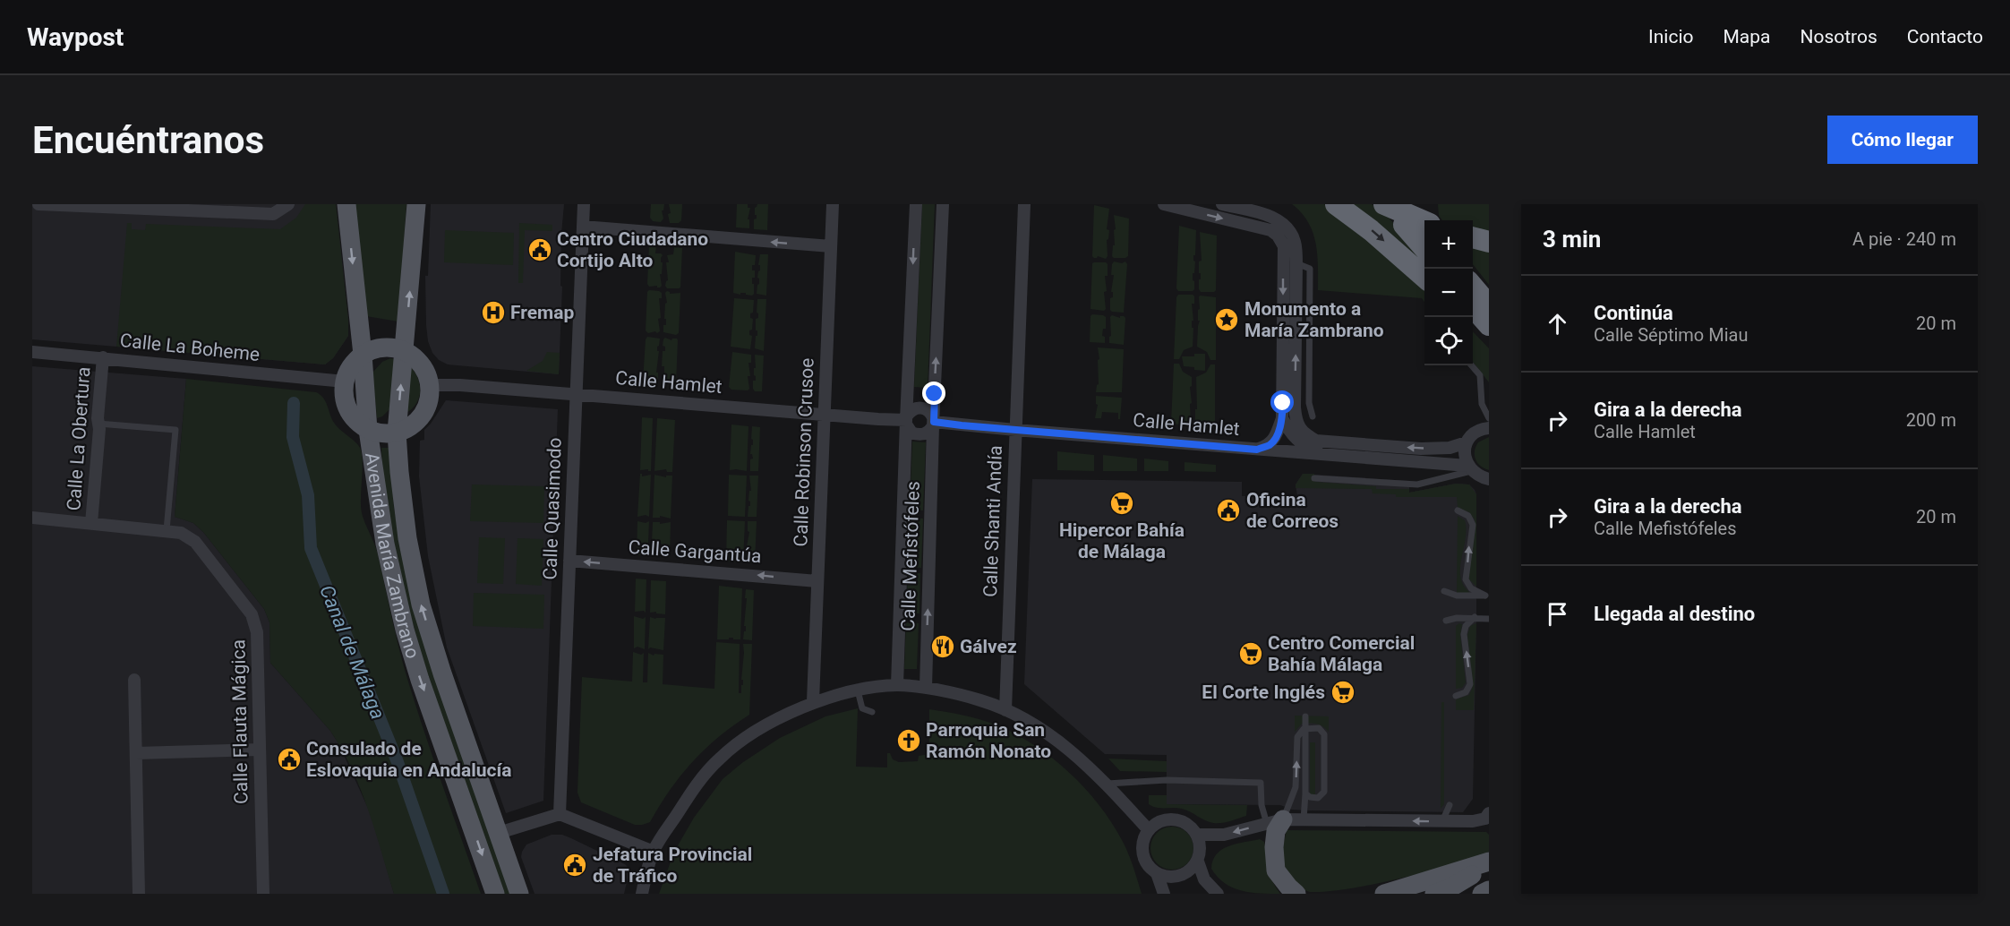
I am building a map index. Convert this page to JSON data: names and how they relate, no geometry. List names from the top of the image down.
{
  "streets": {
    "main road": ["Avenida María Zambrano"],
    "street": [
      "Calle La Boheme",
      "Calle Hamlet",
      "Calle La Obertura",
      "Calle Robinson Crusoe",
      "Calle Quasimodo",
      "Calle Shanti Andía",
      "Calle Gargantúa",
      "Calle Mefistófeles",
      "Calle Flauta Mágica"
    ]
  },
  "crossings": [
    ["Calle La Boheme", "Calle La Obertura"],
    ["Calle Hamlet", "Calle Robinson Crusoe"],
    ["Calle Hamlet", "Calle Quasimodo"],
    ["Calle Hamlet", "Calle Shanti Andía"],
    ["Calle Hamlet", "Calle Mefistófeles"],
    ["Calle La Obertura", "Calle Flauta Mágica"],
    ["Calle Robinson Crusoe", "Calle Gargantúa"],
    ["Calle Quasimodo", "Calle Gargantúa"]
  ],
  "one_way": ["Calle Gargantúa"],
  "water": ["Canal de Málaga"],
  "places": {
    "public building": [
      "Centro Ciudadano Cortijo Alto",
      "Oficina de Correos",
      "Consulado de Eslovaquia en Andalucía",
      "Jefatura Provincial de Tráfico"
    ],
    "hospital": ["Fremap"],
    "place": ["Monumento a María Zambrano"],
    "supermarket": ["Hipercor Bahía de Málaga", "Centro Comercial Bahía Málaga", "El Corte Inglés"],
    "restaurant": ["Gálvez"],
    "church": ["Parroquia San Ramón Nonato"]
  },
  "page": {
    "header": "Waypost",
    "nav": [
      "Inicio",
      "Mapa",
      "Nosotros",
      "Contacto"
    ],
    "buttons": "Cómo llegar",
    "title": "Encuéntranos",
    "heading": ["3 min", "A pie · 240 m"],
    "map_buttons": ["+", "−"],
    "list": [
      ["Continúa", "Calle Séptimo Miau", "20 m"],
      ["Gira a la derecha", "Calle Hamlet", "200 m"],
      ["Gira a la derecha", "Calle Mefistófeles", "20 m"],
      "Llegada al destino"
    ]
  }
}
